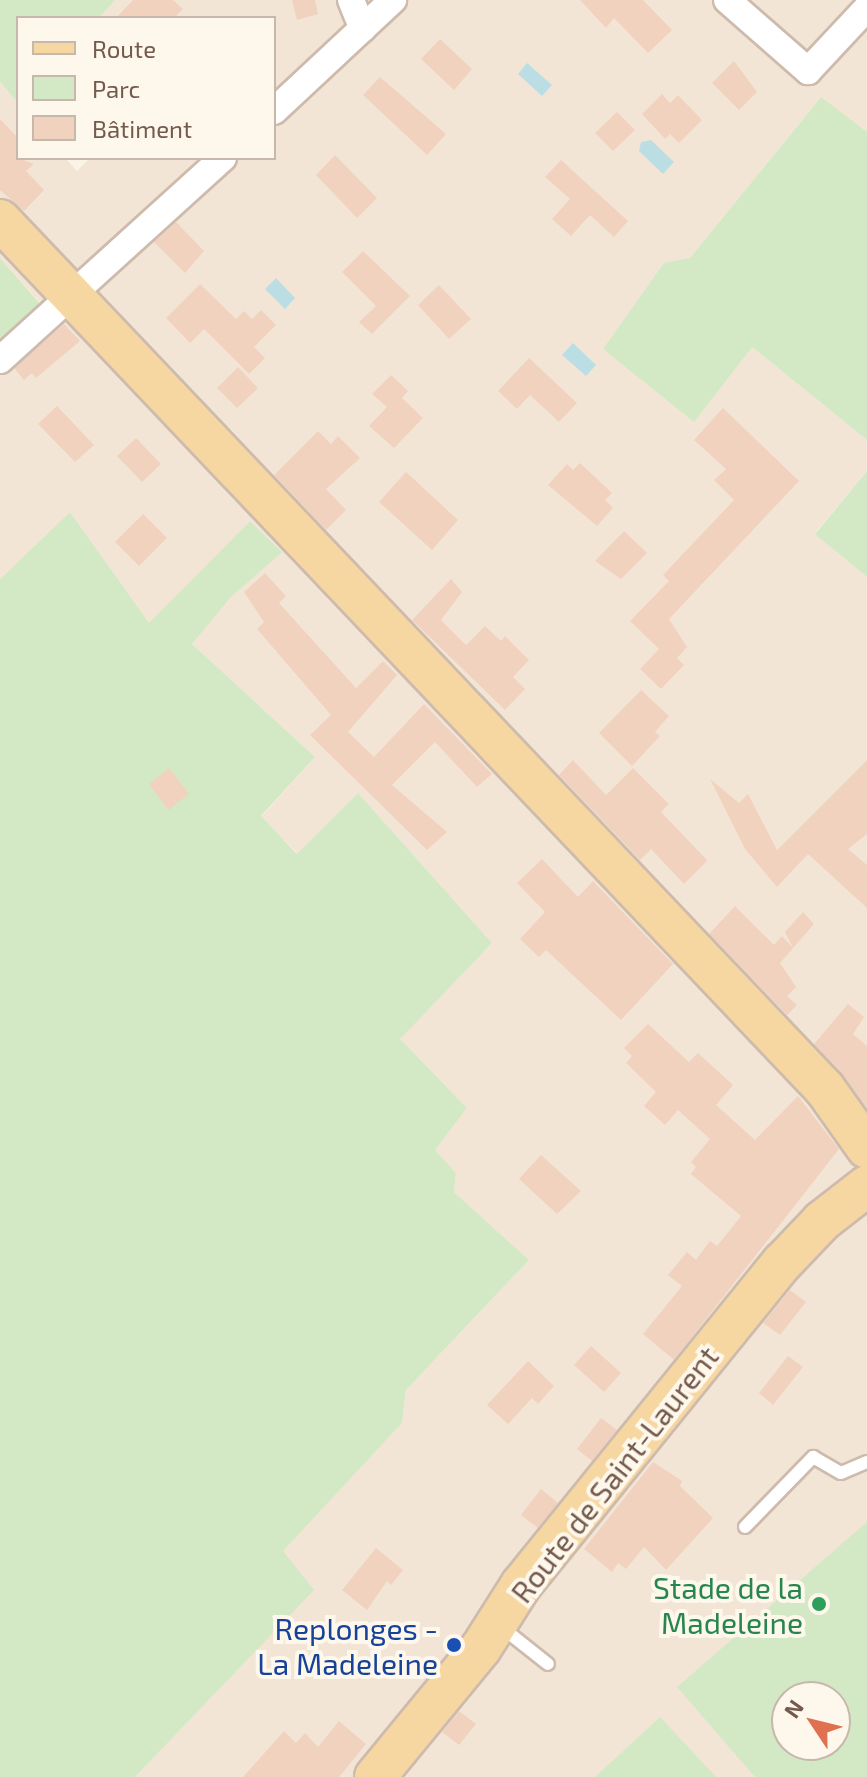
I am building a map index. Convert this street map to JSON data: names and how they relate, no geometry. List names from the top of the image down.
{
  "streets": {
    "main road": ["Route de Saint-Laurent"]
  },
  "places": ["Stade de la Madeleine", "Replonges - La Madeleine"],
  "legend": ["Route", "Parc", "Bâtiment"],
  "north": "top left"
}
